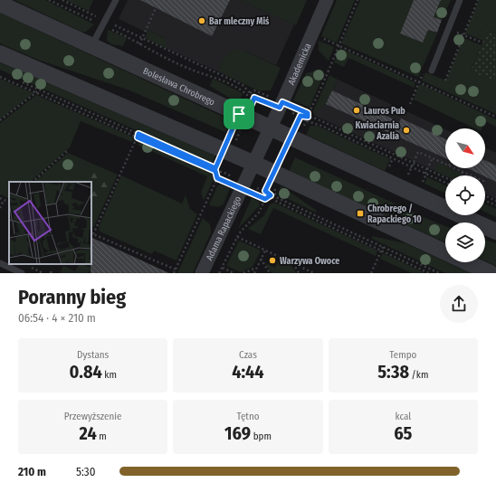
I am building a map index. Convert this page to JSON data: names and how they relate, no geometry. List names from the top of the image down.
{
  "streets": {
    "street": ["Akademicka", "Bolesława Chrobrego", "Adama Rapackiego"]
  },
  "crossings": [
    ["Akademicka", "Bolesława Chrobrego"],
    ["Akademicka", "Adama Rapackiego"]
  ],
  "places": {
    "other": [
      "Bar mleczny Miś",
      "Lauros Pub",
      "Kwiaciarnia Azalia",
      "Warzywa Owoce"
    ],
    "transit": ["Chrobrego / Rapackiego 10"]
  },
  "north": "bottom right",
  "page": {
    "heading": ["Poranny bieg", "06:54 · 4 × 210 m"],
    "stats": [
      ["Dystans", "0.84 km"],
      ["Czas", "4:44"],
      ["Tempo", "5:38 /km"],
      ["Przewyższenie", "24 m"],
      ["Tętno", "169 bpm"],
      ["kcal", "65"]
    ],
    "list": [
      {
        "name": "210 m",
        "note": "5:30"
      }
    ]
  }
}
